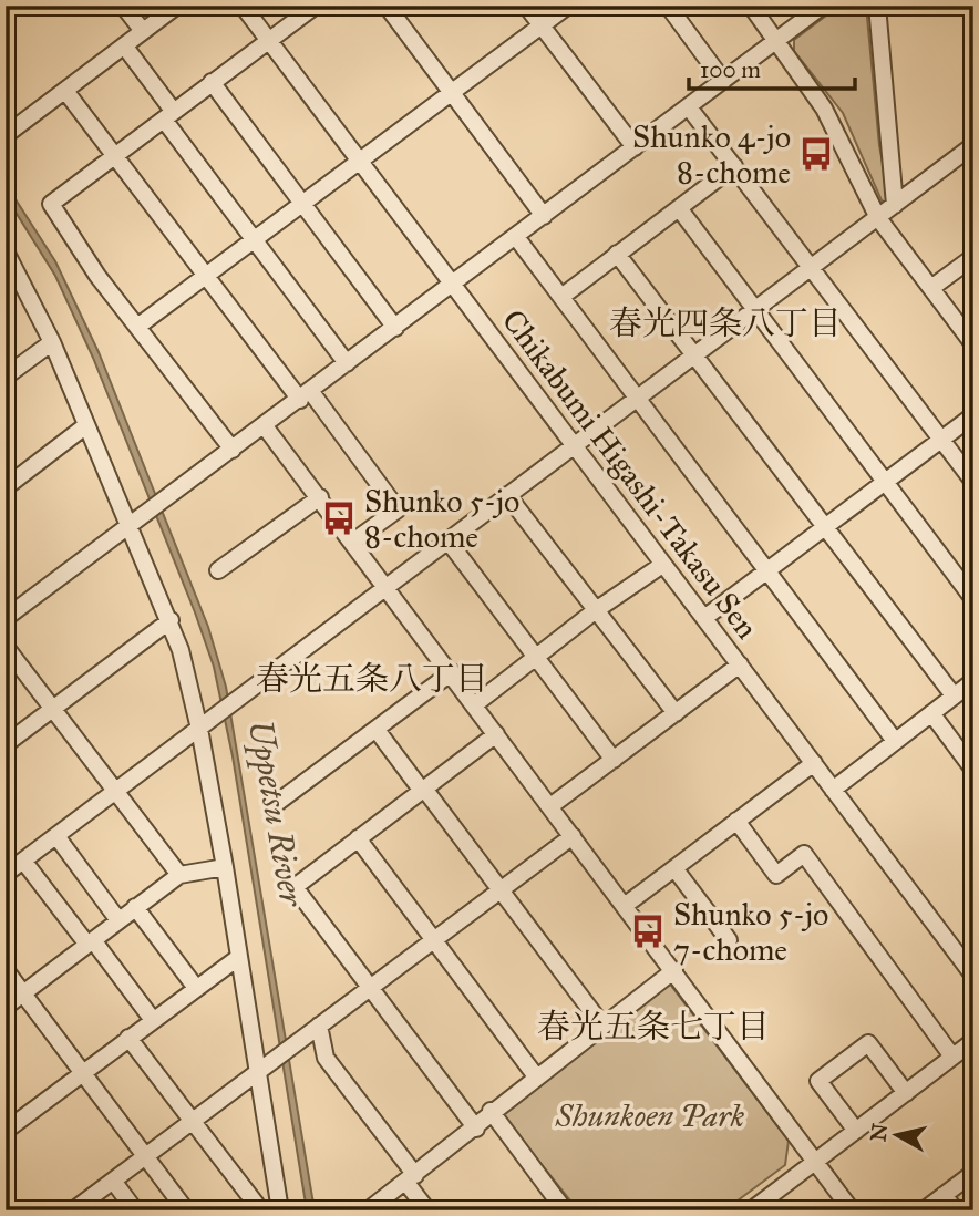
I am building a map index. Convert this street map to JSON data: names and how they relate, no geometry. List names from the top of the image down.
{
  "streets": {
    "street": ["Chikabumi Higashi-Takasu Sen"]
  },
  "districts": ["春光四条八丁目", "春光五条八丁目", "春光五条七丁目"],
  "water": ["Uppetsu River"],
  "parks": ["Shunkoen Park"],
  "places": {
    "bus stop": ["Shunko 4-jo 8-chome", "Shunko 5-jo 8-chome", "Shunko 5-jo 7-chome"]
  },
  "scale_bar": "100 m",
  "north": "left"
}
